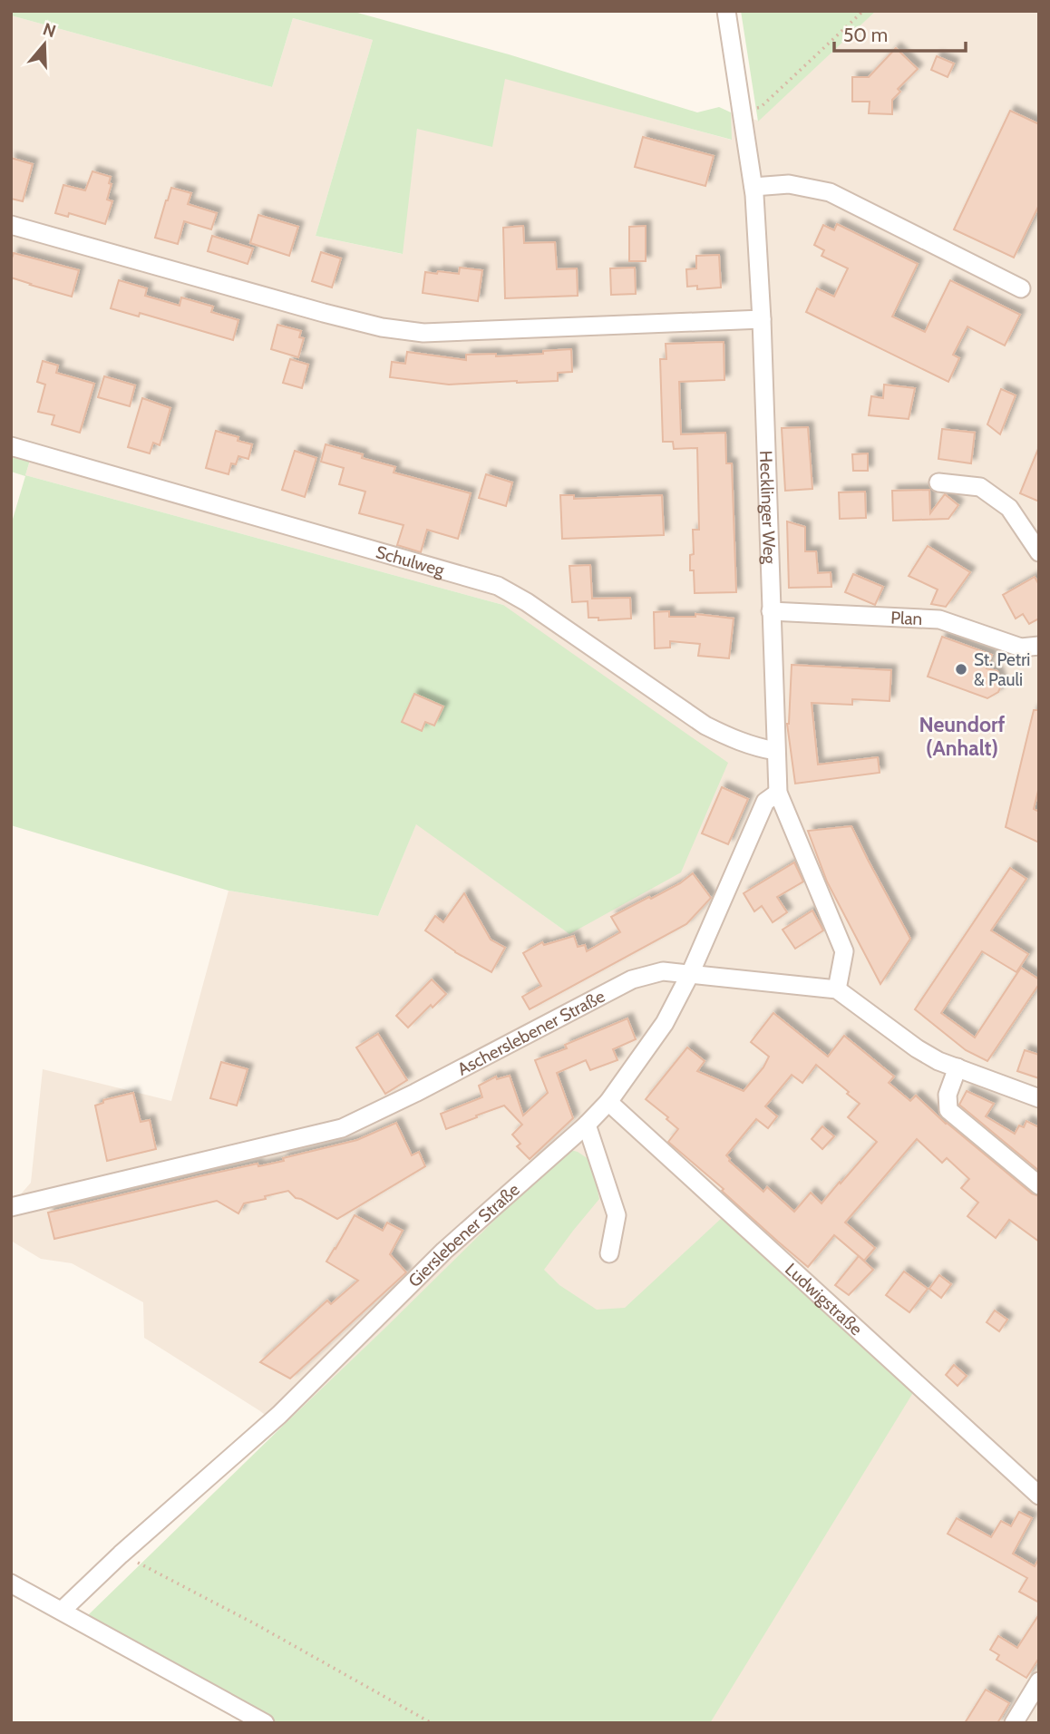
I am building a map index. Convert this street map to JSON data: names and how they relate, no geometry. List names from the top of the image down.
{
  "streets": {
    "street": [
      "Hecklinger Weg",
      "Schulweg",
      "Plan",
      "Ascherslebener Straße",
      "Gierslebener Straße",
      "Ludwigstraße"
    ]
  },
  "crossings": [
    ["Hecklinger Weg", "Schulweg"],
    ["Hecklinger Weg", "Plan"],
    ["Hecklinger Weg", "Ascherslebener Straße"],
    ["Hecklinger Weg", "Gierslebener Straße"],
    ["Ascherslebener Straße", "Gierslebener Straße"],
    ["Gierslebener Straße", "Ludwigstraße"]
  ],
  "districts": ["Neundorf (Anhalt)"],
  "places": ["St. Petri & Pauli"],
  "scale_bar": "50 m",
  "north": "top"
}
